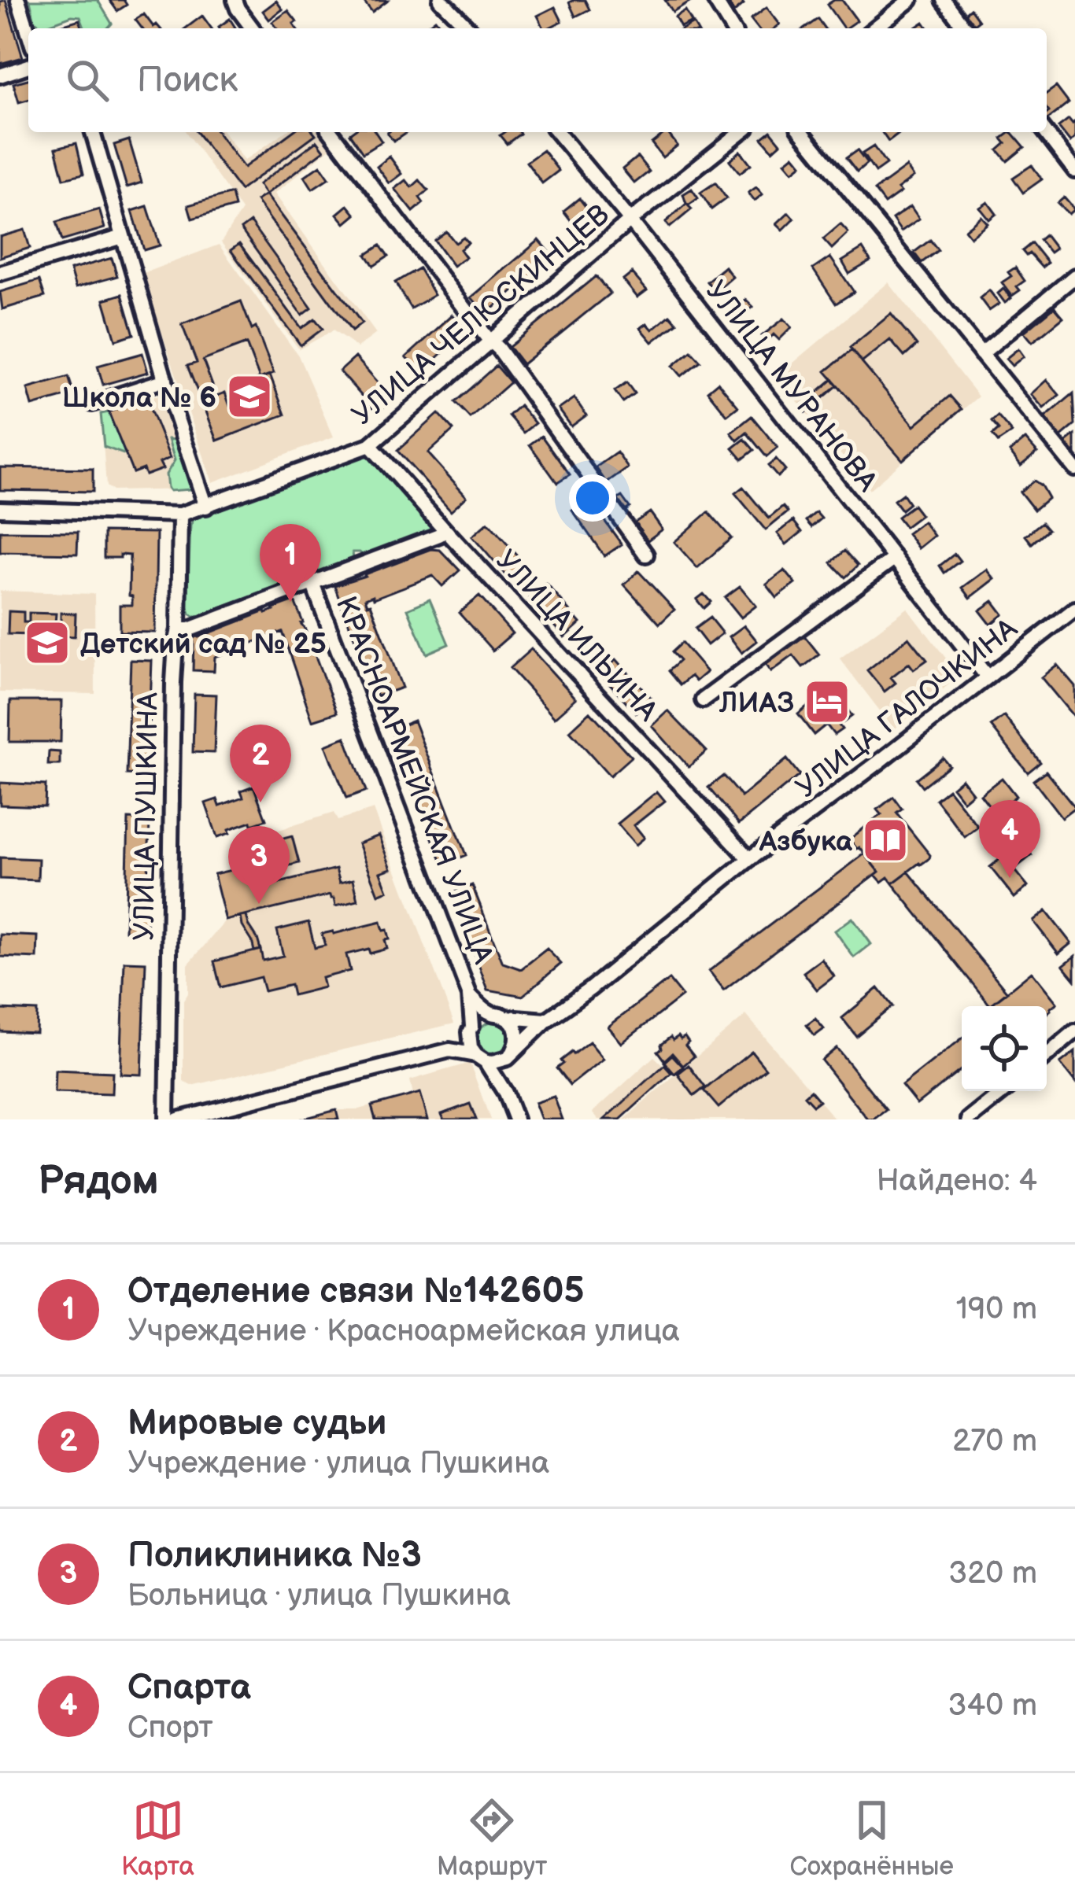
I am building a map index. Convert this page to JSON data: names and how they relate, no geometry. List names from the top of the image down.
{
  "streets": {
    "street": [
      "УЛИЦА ЧЕЛЮСКИНЦЕВ",
      "УЛИЦА МУРАНОВА",
      "УЛИЦА ИЛЬИНА",
      "УЛИЦА ГАЛОЧКИНА",
      "КРАСНОАРМЕЙСКАЯ УЛИЦА",
      "УЛИЦА ПУШКИНА"
    ]
  },
  "crossings": [
    ["УЛИЦА ЧЕЛЮСКИНЦЕВ", "УЛИЦА МУРАНОВА"],
    ["УЛИЦА ЧЕЛЮСКИНЦЕВ", "УЛИЦА ИЛЬИНА"],
    ["УЛИЦА ЧЕЛЮСКИНЦЕВ", "УЛИЦА ПУШКИНА"],
    ["УЛИЦА МУРАНОВА", "УЛИЦА ГАЛОЧКИНА"],
    ["УЛИЦА ИЛЬИНА", "УЛИЦА ГАЛОЧКИНА"]
  ],
  "places": {
    "school or university": ["Школа № 6", "Детский сад № 25"],
    "hotel": ["ЛИАЗ"],
    "library": ["Азбука"]
  },
  "page": {
    "search": "Поиск",
    "pins": [
      "1",
      "2",
      "4",
      "3"
    ],
    "heading": ["Рядом", "Найдено: 4"],
    "list": [
      {
        "mark": "1",
        "name": "Отделение связи №142605",
        "note": "Учреждение · Красноармейская улица",
        "value": "190 m"
      },
      {
        "mark": "2",
        "name": "Мировые судьи",
        "note": "Учреждение · улица Пушкина",
        "value": "270 m"
      },
      {
        "mark": "3",
        "name": "Поликлиника №3",
        "note": "Больница · улица Пушкина",
        "value": "320 m"
      },
      {
        "mark": "4",
        "name": "Спарта",
        "note": "Спорт",
        "value": "340 m"
      }
    ],
    "nav": ["Карта", "Маршрут", "Сохранённые"]
  }
}
